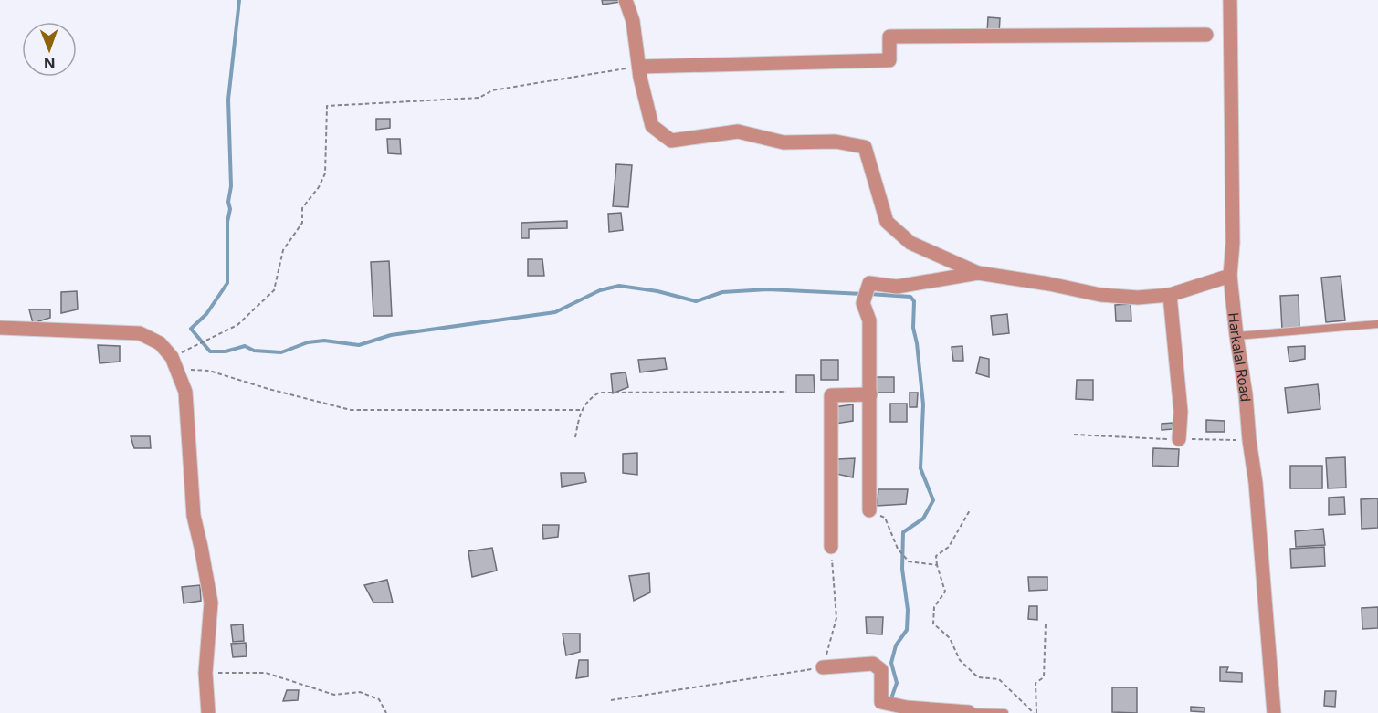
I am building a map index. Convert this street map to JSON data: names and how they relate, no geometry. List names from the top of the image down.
{
  "streets": {
    "street": ["Harkalal Road"]
  },
  "north": "bottom"
}
